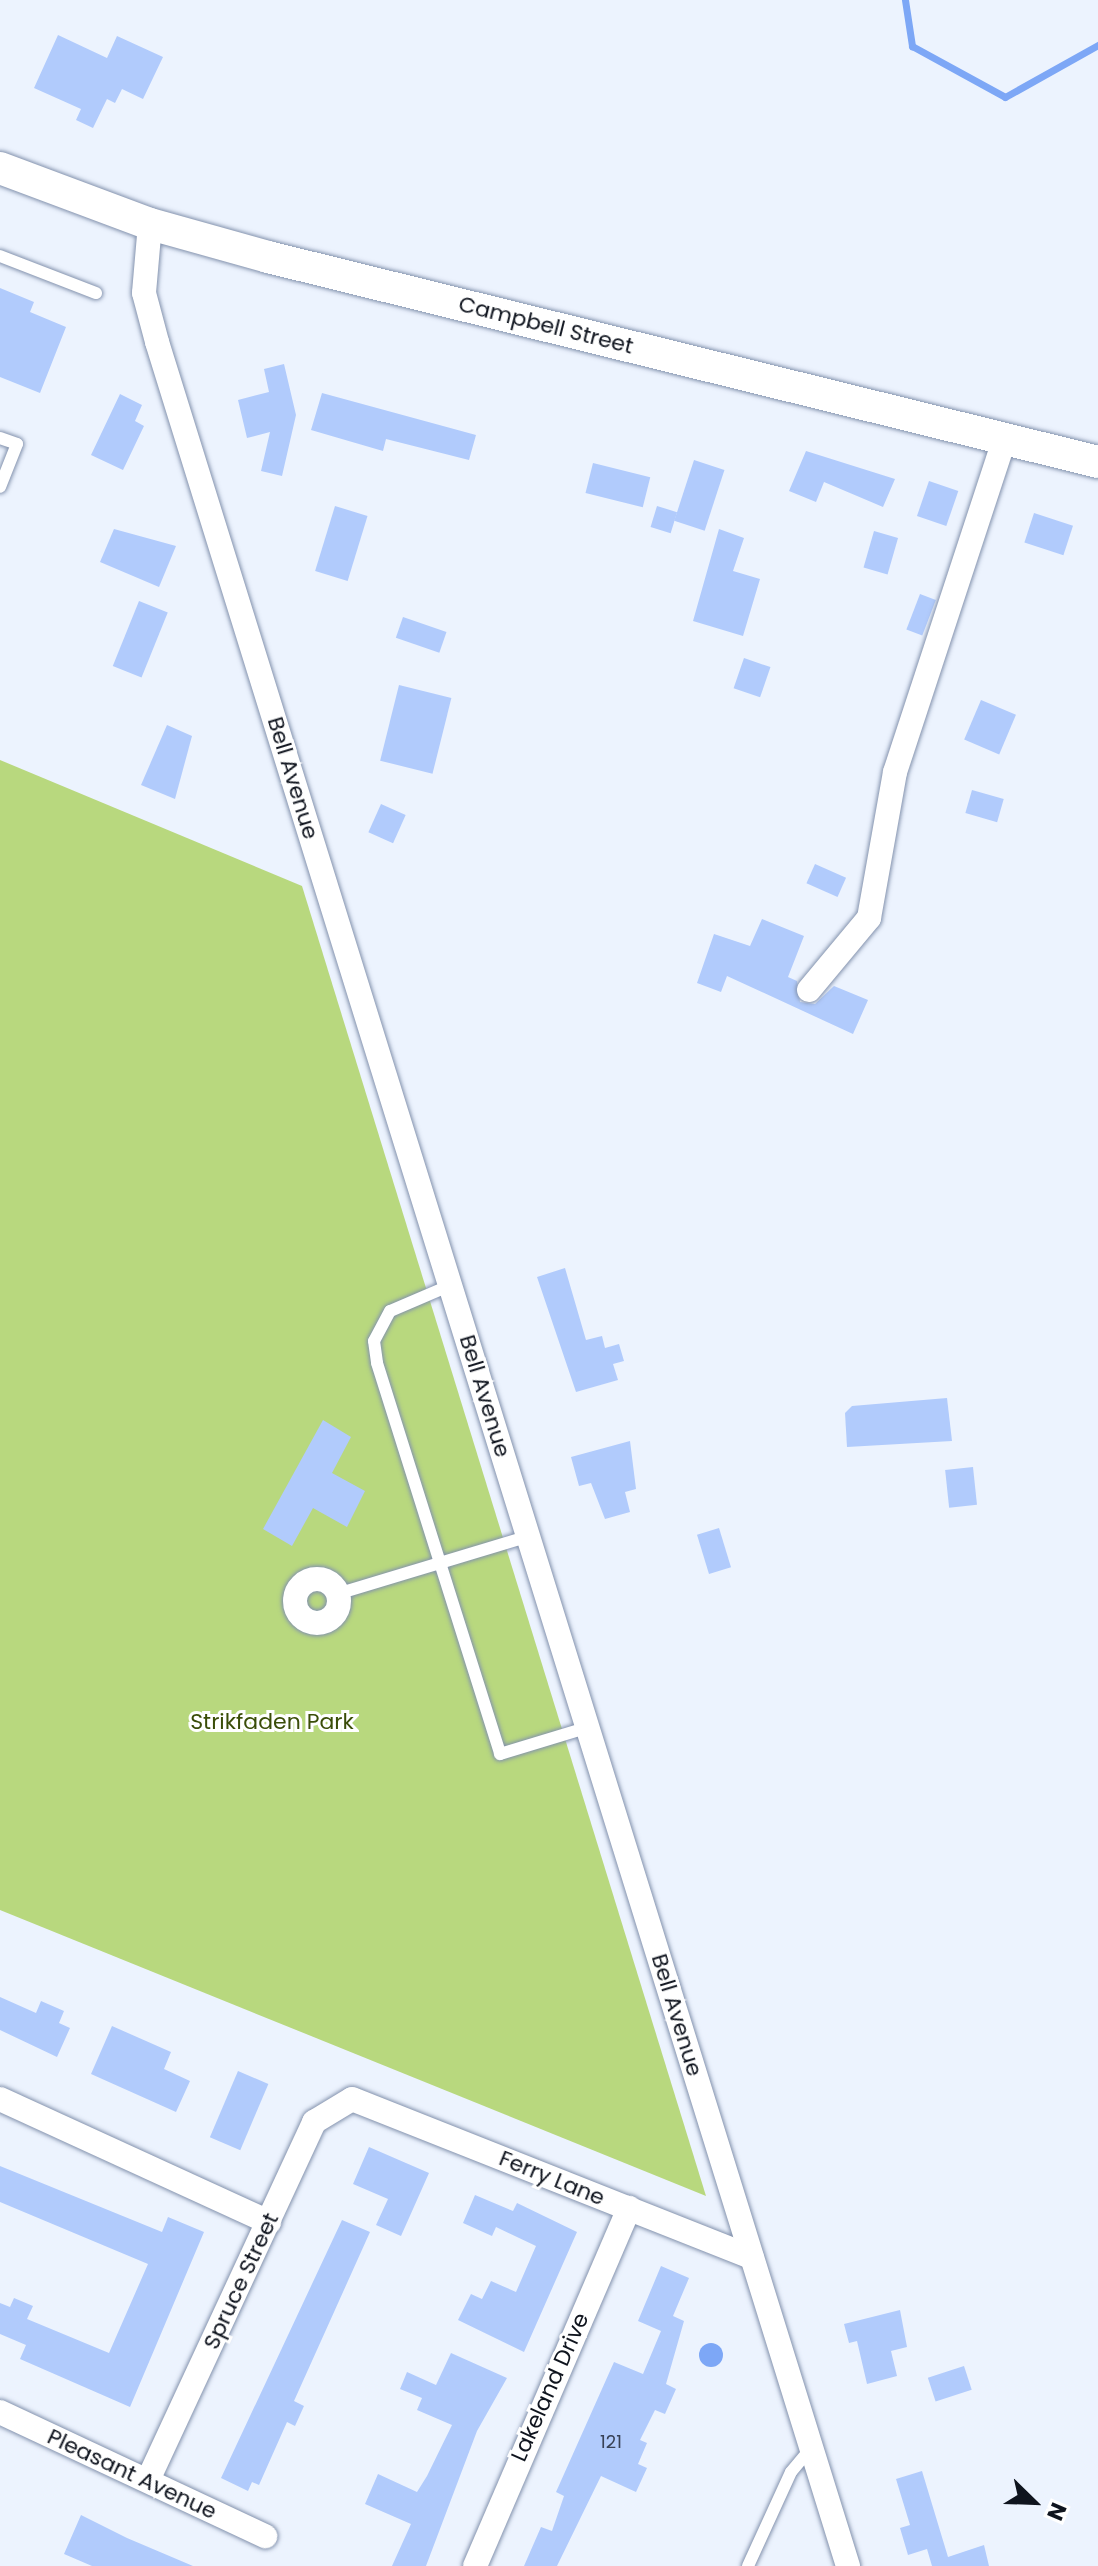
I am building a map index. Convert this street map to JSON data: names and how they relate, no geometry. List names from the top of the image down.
{
  "streets": {
    "street": [
      "Campbell Street",
      "Bell Avenue",
      "Ferry Lane",
      "Spruce Street",
      "Lakeland Drive",
      "Pleasant Avenue"
    ]
  },
  "crossings": [
    ["Campbell Street", "Bell Avenue"],
    ["Bell Avenue", "Ferry Lane"],
    ["Ferry Lane", "Spruce Street"],
    ["Ferry Lane", "Lakeland Drive"],
    ["Spruce Street", "Pleasant Avenue"]
  ],
  "parks": ["Strikfaden Park"],
  "house_numbers": ["121"],
  "north": "bottom right"
}
